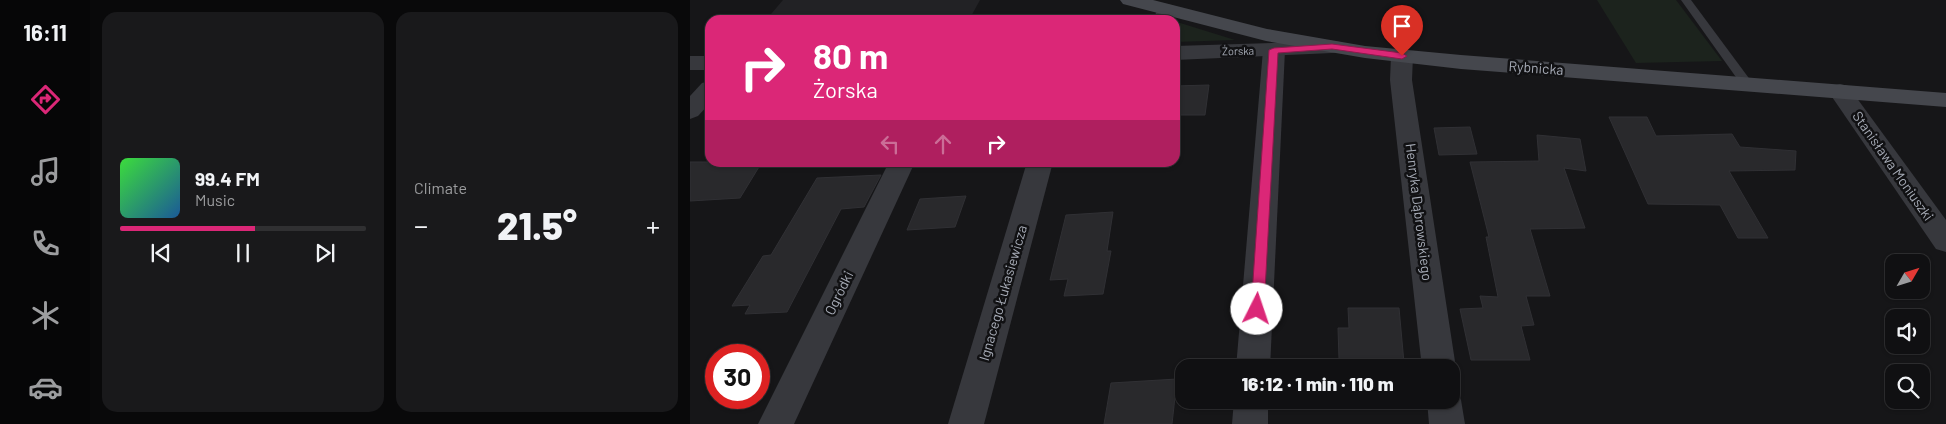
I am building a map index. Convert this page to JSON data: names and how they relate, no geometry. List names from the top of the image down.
{
  "streets": {
    "main road": ["Rybnicka"],
    "street": [
      "Żorska",
      "Stanisława Moniuszki",
      "Henryka Dąbrowskiego",
      "Ogródki",
      "Ignacego Łukasiewicza"
    ]
  },
  "crossings": [
    ["Żorska", "Rybnicka"],
    ["Rybnicka", "Stanisława Moniuszki"],
    ["Rybnicka", "Henryka Dąbrowskiego"]
  ],
  "north": "top right",
  "page": {
    "tabs": "16:11",
    "tile": "Climate",
    "turn": ["80 m", "Żorska"],
    "song": ["99.4 FM", "Music"],
    "heat": ["−", "21.5°", "+"],
    "limit": "30",
    "trip": "16:12 · 1 min · 110 m"
  }
}
